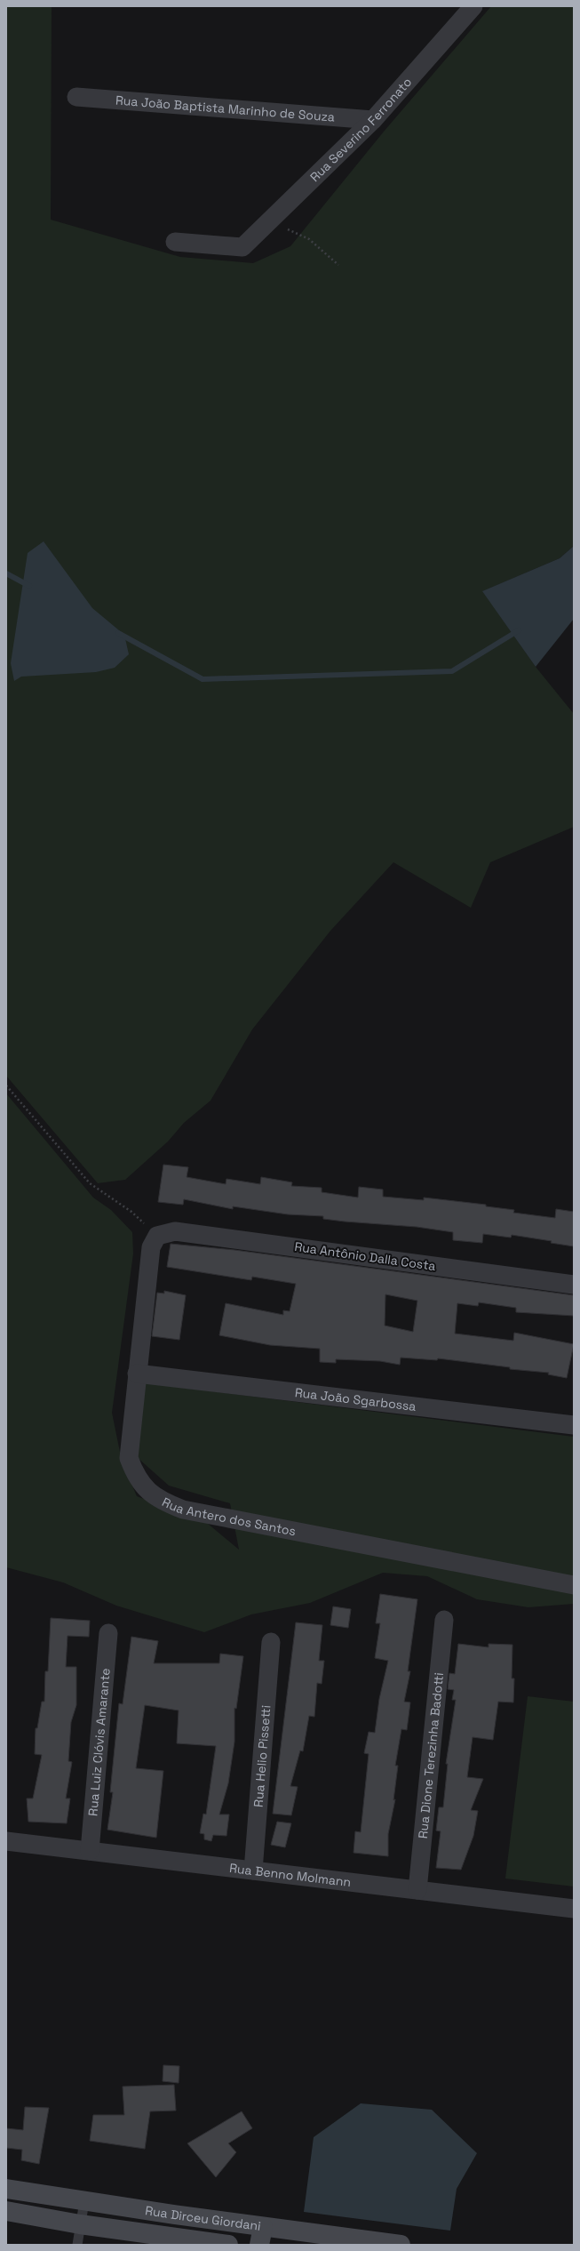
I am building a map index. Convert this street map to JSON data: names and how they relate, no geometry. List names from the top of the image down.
{
  "streets": {
    "street": [
      "Rua João Baptista Marinho de Souza",
      "Rua Severino Ferronato",
      "Rua Antônio Dalla Costa",
      "Rua João Sgarbossa",
      "Rua Antero dos Santos",
      "Rua Luiz Clóvis Amarante",
      "Rua Dione Terezinha Badotti",
      "Rua Helio Pissetti",
      "Rua Benno Molmann",
      "Rua Dirceu Giordani"
    ]
  },
  "crossings": [
    ["Rua João Baptista Marinho de Souza", "Rua Severino Ferronato"],
    ["Rua Antônio Dalla Costa", "Rua Antero dos Santos"],
    ["Rua João Sgarbossa", "Rua Antero dos Santos"],
    ["Rua Luiz Clóvis Amarante", "Rua Benno Molmann"],
    ["Rua Dione Terezinha Badotti", "Rua Benno Molmann"],
    ["Rua Helio Pissetti", "Rua Benno Molmann"]
  ]
}
